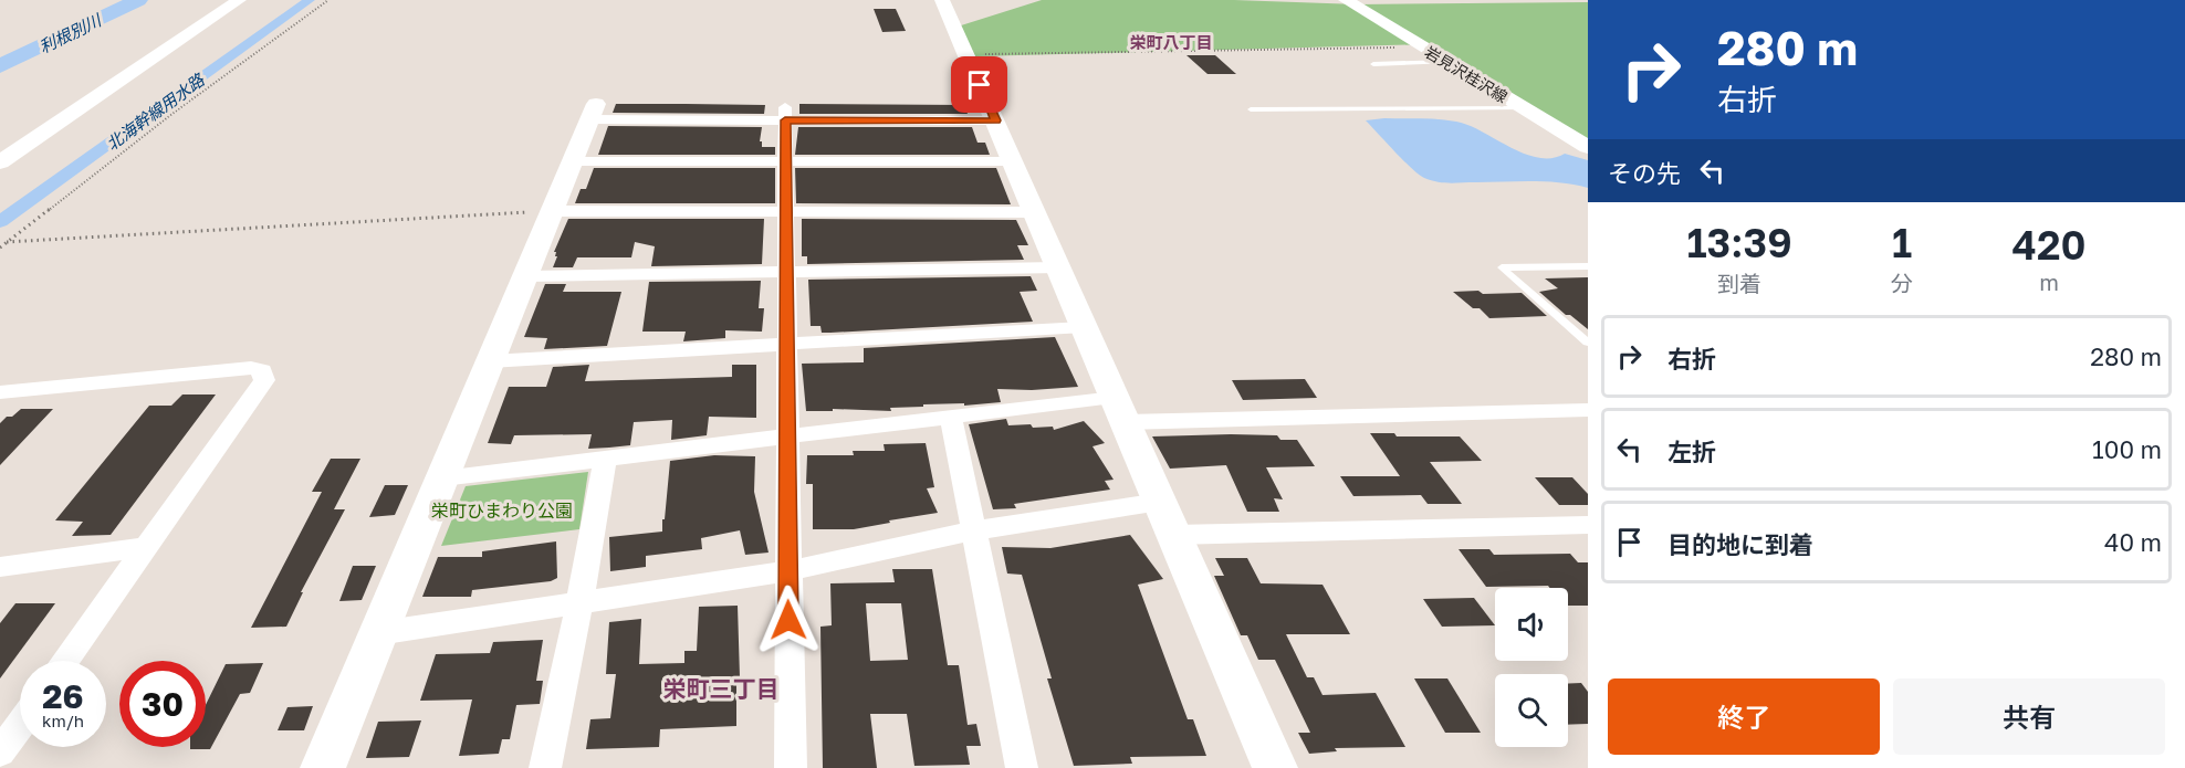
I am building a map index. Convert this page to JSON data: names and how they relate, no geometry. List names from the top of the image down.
{
  "streets": {
    "street": ["岩見沢桂沢線"]
  },
  "districts": ["栄町八丁目", "栄町三丁目"],
  "water": ["利根別川", "北海幹線用水路"],
  "parks": ["栄町ひまわり公園"],
  "page": {
    "turn": ["280 m", "右折"],
    "then": "その先",
    "eta": [
      "13:39",
      "到着",
      "1",
      "分",
      "420",
      "m"
    ],
    "list": [
      {
        "name": "右折",
        "value": "280 m"
      },
      {
        "name": "左折",
        "value": "100 m"
      },
      {
        "name": "目的地に到着",
        "value": "40 m"
      }
    ],
    "speed": "26 km/h",
    "limit": "30",
    "buttons": ["終了", "共有"]
  }
}
